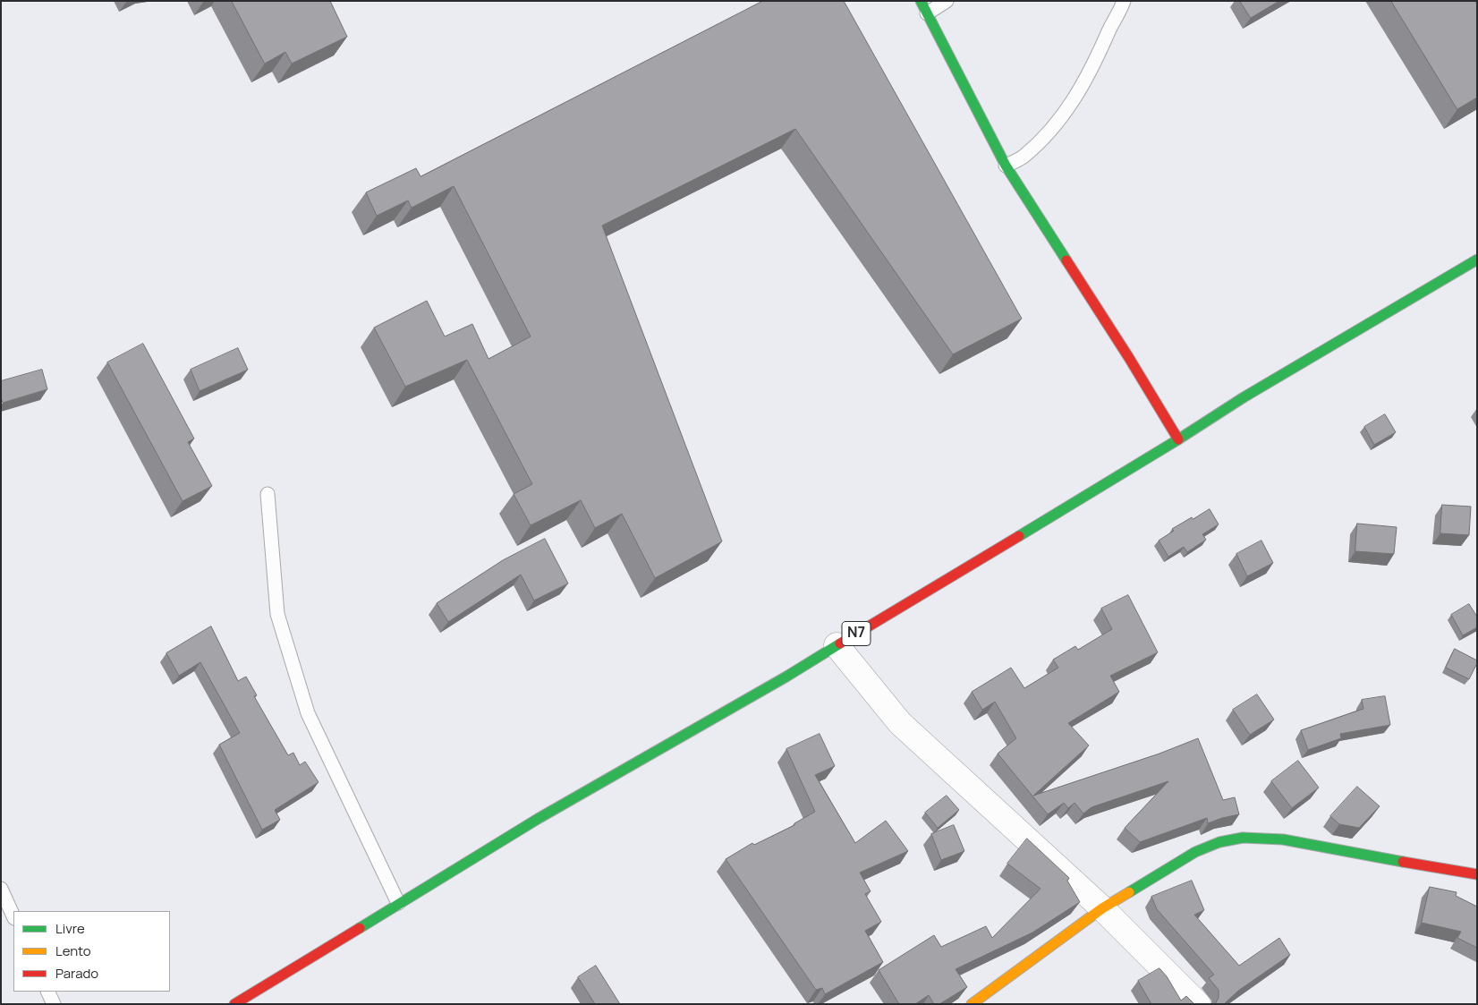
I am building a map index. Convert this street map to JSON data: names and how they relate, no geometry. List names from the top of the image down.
{
  "streets": {
    "main road": ["N7"]
  },
  "legend": ["Livre", "Lento", "Parado"]
}
